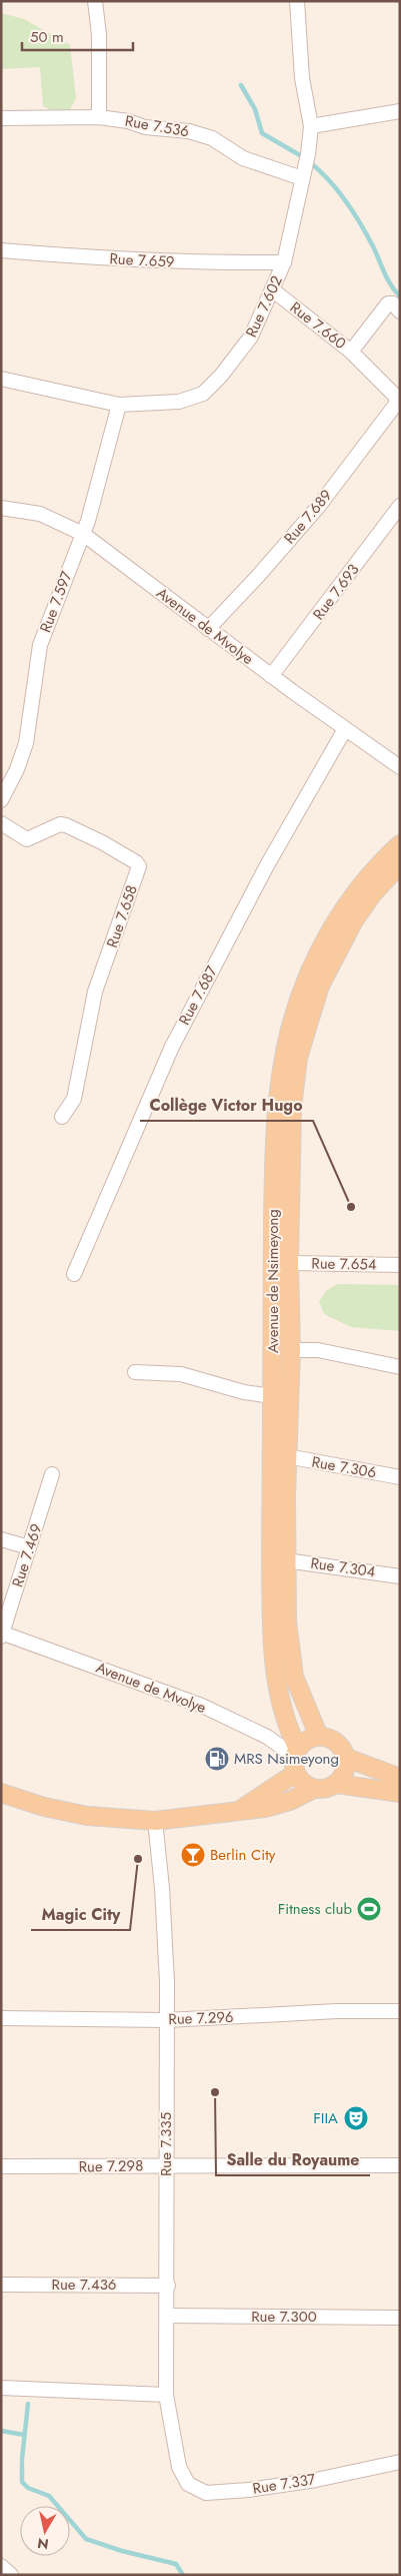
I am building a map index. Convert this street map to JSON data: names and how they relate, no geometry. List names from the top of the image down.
{
  "streets": {
    "main road": ["Avenue de Nsimeyong"],
    "street": [
      "Rue 7.536",
      "Rue 7.659",
      "Rue 7.602",
      "Rue 7.660",
      "Rue 7.689",
      "Rue 7.693",
      "Rue 7.597",
      "Avenue de Mvolye",
      "Rue 7.658",
      "Rue 7.687",
      "Rue 7.654",
      "Rue 7.306",
      "Rue 7.469",
      "Rue 7.304",
      "Rue 7.296",
      "Rue 7.335",
      "Rue 7.298",
      "Rue 7.436",
      "Rue 7.300",
      "Rue 7.337"
    ]
  },
  "crossings": [
    ["Rue 7.536", "Rue 7.602"],
    ["Rue 7.659", "Rue 7.602"],
    ["Rue 7.602", "Rue 7.660"],
    ["Rue 7.602", "Rue 7.597"],
    ["Rue 7.689", "Avenue de Mvolye"],
    ["Rue 7.693", "Avenue de Mvolye"],
    ["Rue 7.597", "Avenue de Mvolye"],
    ["Avenue de Mvolye", "Rue 7.687"],
    ["Avenue de Mvolye", "Avenue de Nsimeyong"],
    ["Avenue de Mvolye", "Rue 7.469"],
    ["Rue 7.654", "Avenue de Nsimeyong"],
    ["Avenue de Nsimeyong", "Rue 7.306"],
    ["Avenue de Nsimeyong", "Rue 7.304"],
    ["Rue 7.296", "Rue 7.335"],
    ["Rue 7.335", "Rue 7.298"],
    ["Rue 7.335", "Rue 7.436"],
    ["Rue 7.335", "Rue 7.300"],
    ["Rue 7.335", "Rue 7.337"]
  ],
  "places": {
    "other": ["Collège Victor Hugo", "Magic City", "Salle du Royaume"],
    "fuel station": ["MRS Nsimeyong"],
    "bar": ["Berlin City"],
    "sports": ["Fitness club"],
    "theatre": ["FIIA"]
  },
  "scale_bar": "50 m",
  "north": "bottom"
}
